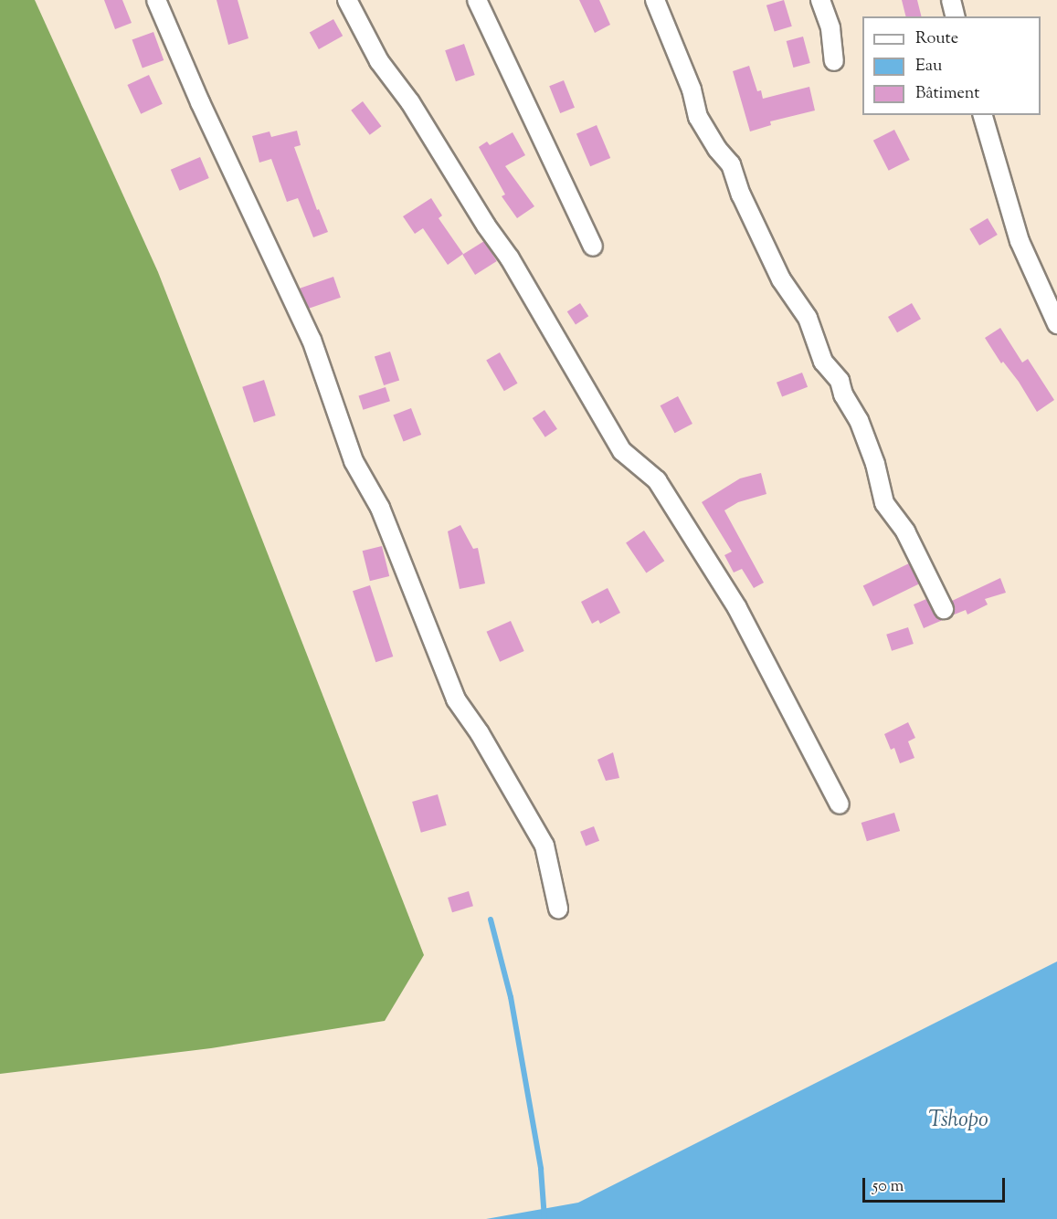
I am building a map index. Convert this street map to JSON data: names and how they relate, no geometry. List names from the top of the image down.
{
  "water": ["Tshopo"],
  "legend": ["Route", "Eau", "Bâtiment"],
  "scale_bar": "50 m"
}
